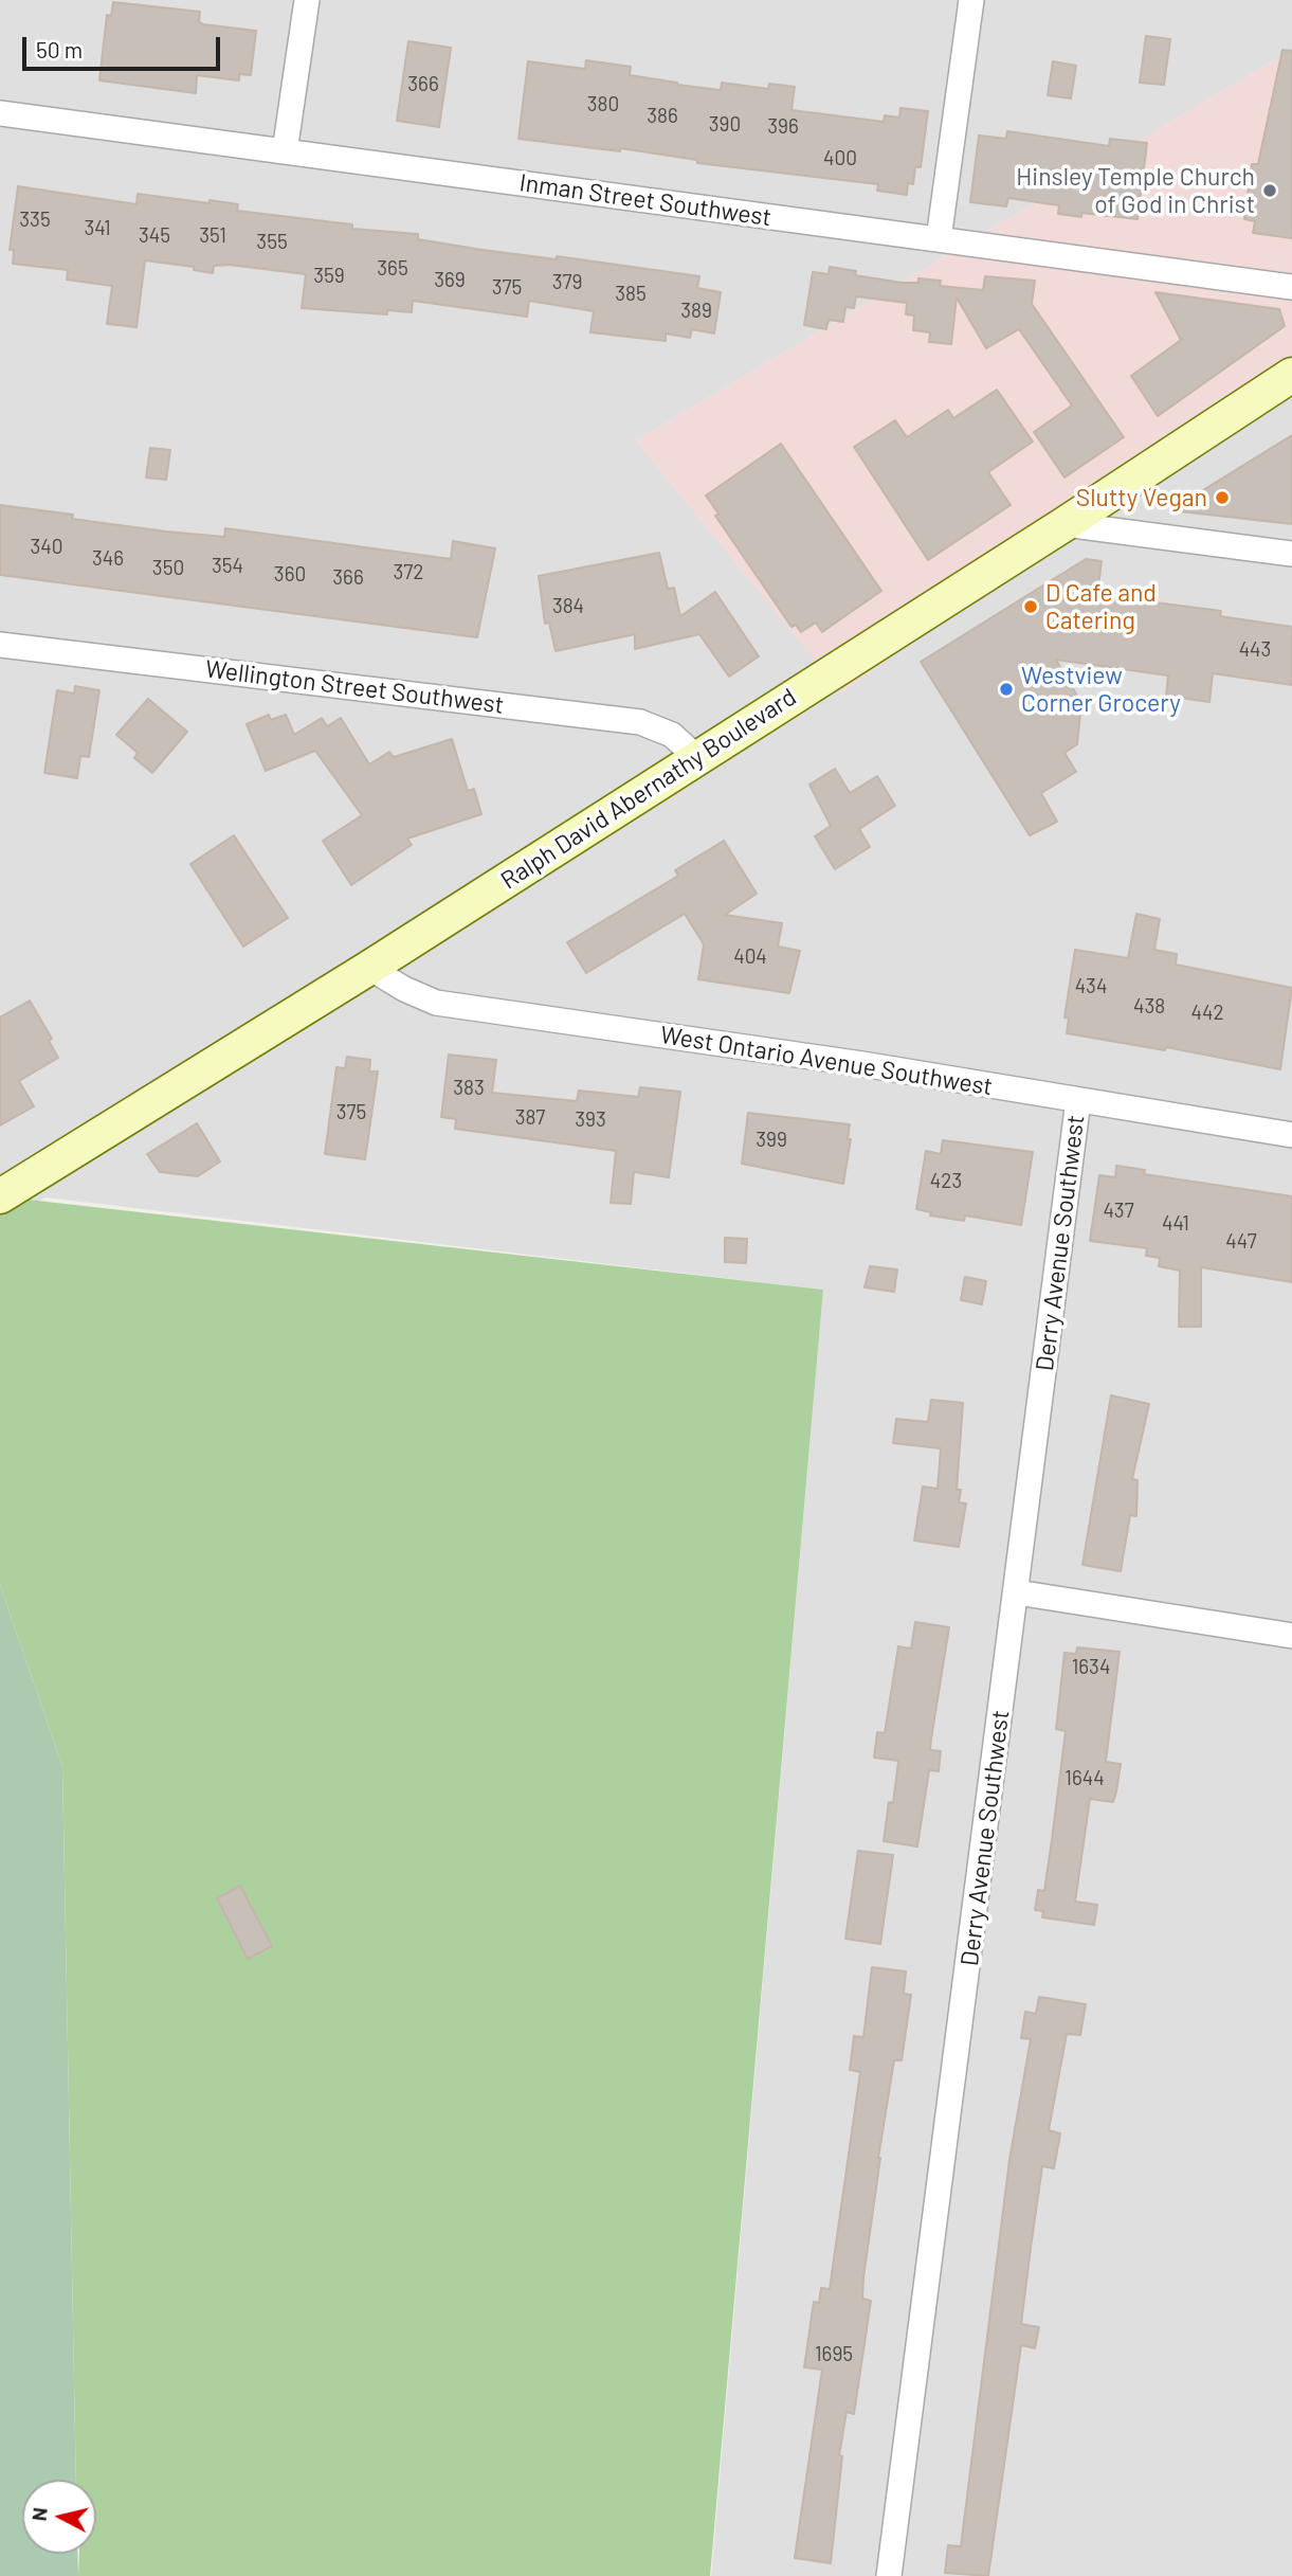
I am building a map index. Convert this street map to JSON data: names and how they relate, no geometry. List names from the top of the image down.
{
  "streets": {
    "main road": ["Ralph David Abernathy Boulevard"],
    "street": [
      "Inman Street Southwest",
      "Wellington Street Southwest",
      "West Ontario Avenue Southwest",
      "Derry Avenue Southwest"
    ]
  },
  "crossings": [
    ["Wellington Street Southwest", "Ralph David Abernathy Boulevard"],
    ["Ralph David Abernathy Boulevard", "West Ontario Avenue Southwest"],
    ["West Ontario Avenue Southwest", "Derry Avenue Southwest"]
  ],
  "places": [
    "Hinsley Temple Church of God in Christ",
    "Slutty Vegan",
    "D Cafe and Catering",
    "Westview Corner Grocery"
  ],
  "house_numbers": [
    "366",
    "380",
    "386",
    "390",
    "396",
    "400",
    "335",
    "341",
    "345",
    "351",
    "355",
    "365",
    "359",
    "369",
    "379",
    "375",
    "385",
    "389",
    "340",
    "346",
    "354",
    "350",
    "372",
    "360",
    "366",
    "384",
    "443",
    "404",
    "434",
    "438",
    "442",
    "383",
    "375",
    "387",
    "393",
    "399",
    "423",
    "437",
    "441",
    "447",
    "1634",
    "1644",
    "1695"
  ],
  "scale_bar": "50 m",
  "north": "left"
}
